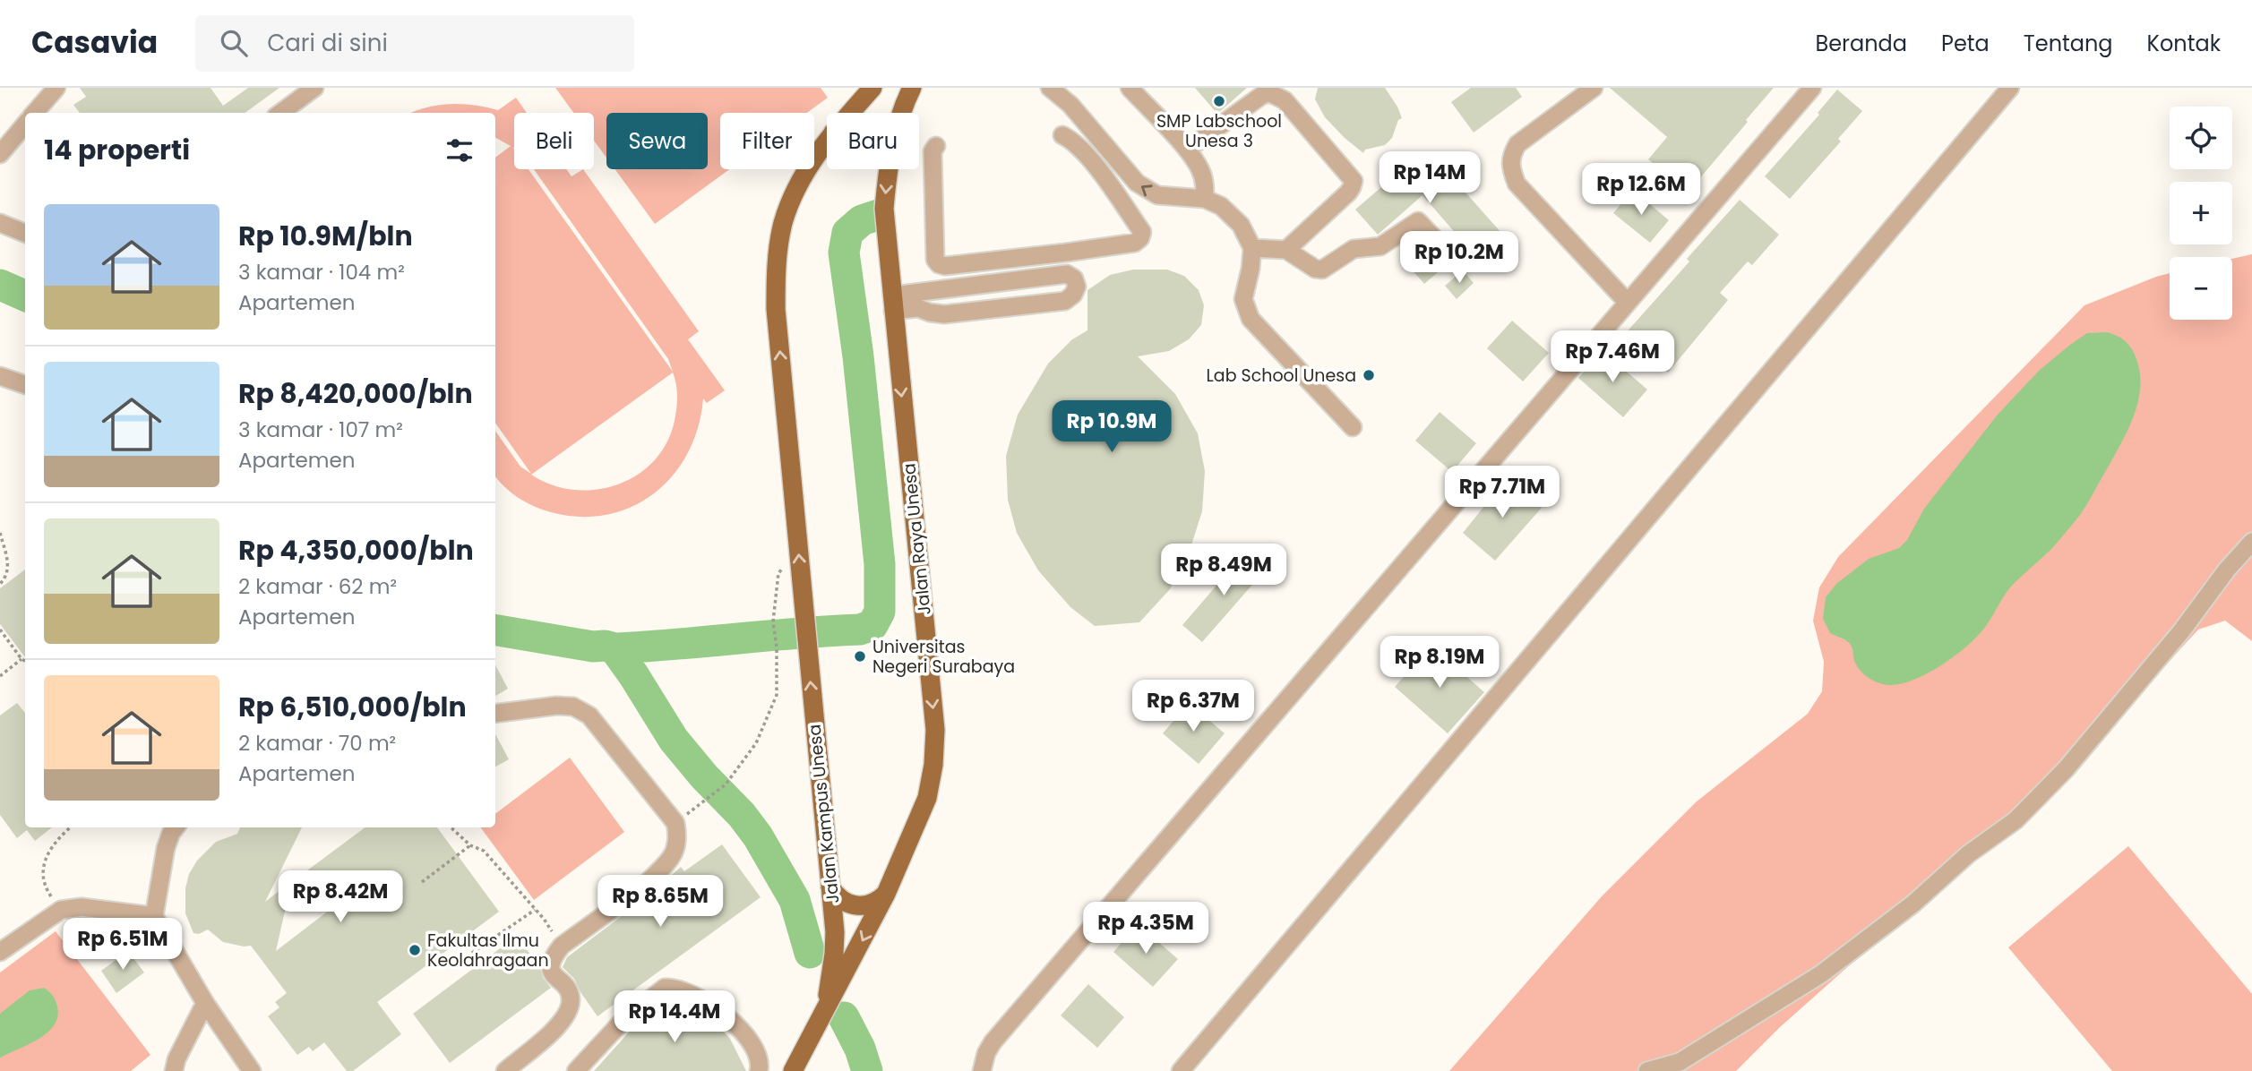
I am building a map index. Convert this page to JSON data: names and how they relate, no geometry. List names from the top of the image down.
{
  "streets": {
    "main road": ["Jalan Raya Unesa", "Jalan Kampus Unesa"]
  },
  "crossings": [
    ["Jalan Raya Unesa", "Jalan Kampus Unesa"]
  ],
  "one_way": ["Jalan Kampus Unesa"],
  "places": [
    "SMP Labschool Unesa 3",
    "Lab School Unesa",
    "Universitas Negeri Surabaya",
    "Fakultas Ilmu Keolahragaan"
  ],
  "page": {
    "header": "Casavia",
    "search": "Cari di sini",
    "nav": [
      "Beranda",
      "Peta",
      "Tentang",
      "Kontak"
    ],
    "map_buttons": ["+", "−"],
    "chip": [
      "Beli",
      "Sewa",
      "Filter",
      "Baru"
    ],
    "heading": "14 properti",
    "price": [
      "Rp 14M",
      "Rp 12.6M",
      "Rp 10.2M",
      "Rp 7.46M",
      "Rp 10.9M",
      "Rp 7.71M",
      "Rp 8.49M",
      "Rp 8.19M",
      "Rp 6.37M",
      "Rp 8.42M",
      "Rp 8.65M",
      "Rp 4.35M",
      "Rp 6.51M",
      "Rp 14.4M"
    ],
    "list": [
      {
        "name": "Rp 10.9M/bln",
        "note": "3 kamar · 104 m² · Apartemen"
      },
      {
        "name": "Rp 8,420,000/bln",
        "note": "3 kamar · 107 m² · Apartemen"
      },
      {
        "name": "Rp 4,350,000/bln",
        "note": "2 kamar · 62 m² · Apartemen"
      },
      {
        "name": "Rp 6,510,000/bln",
        "note": "2 kamar · 70 m² · Apartemen"
      }
    ]
  }
}
